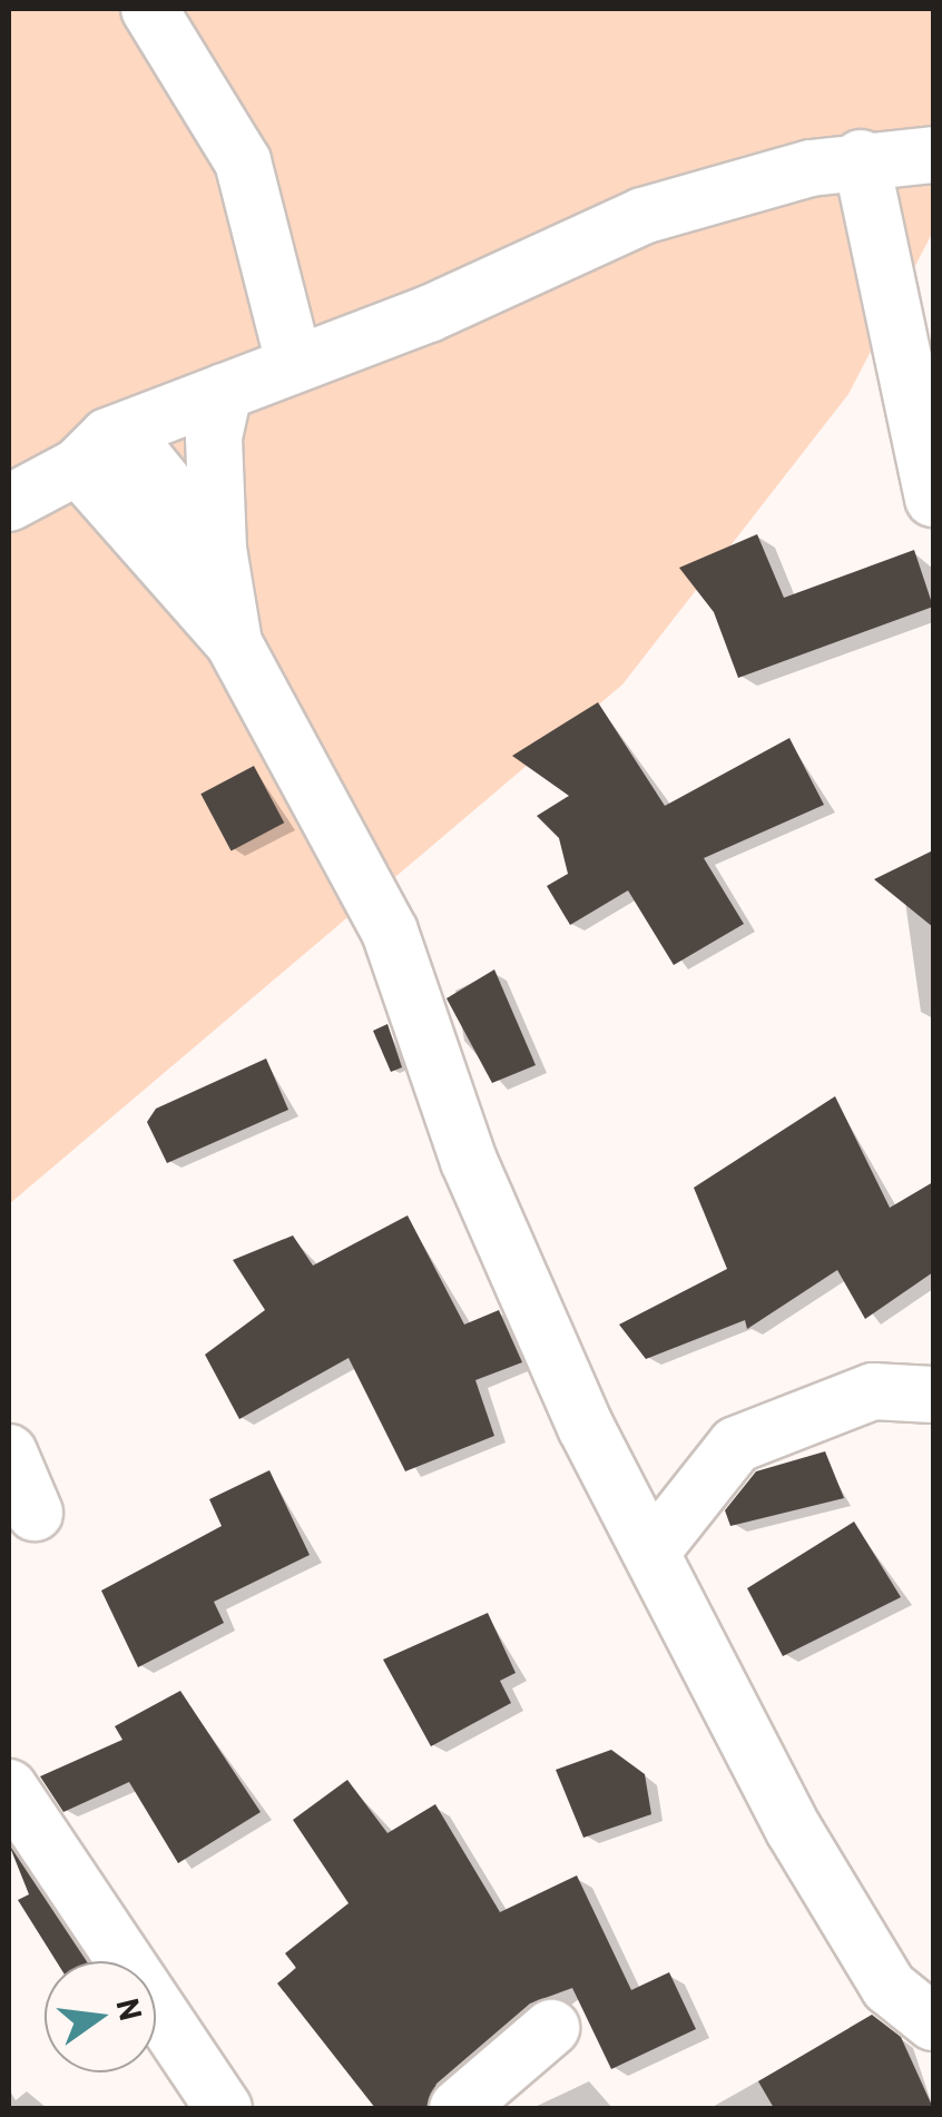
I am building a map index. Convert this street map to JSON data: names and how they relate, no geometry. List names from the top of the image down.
{
  "north": "right"
}
